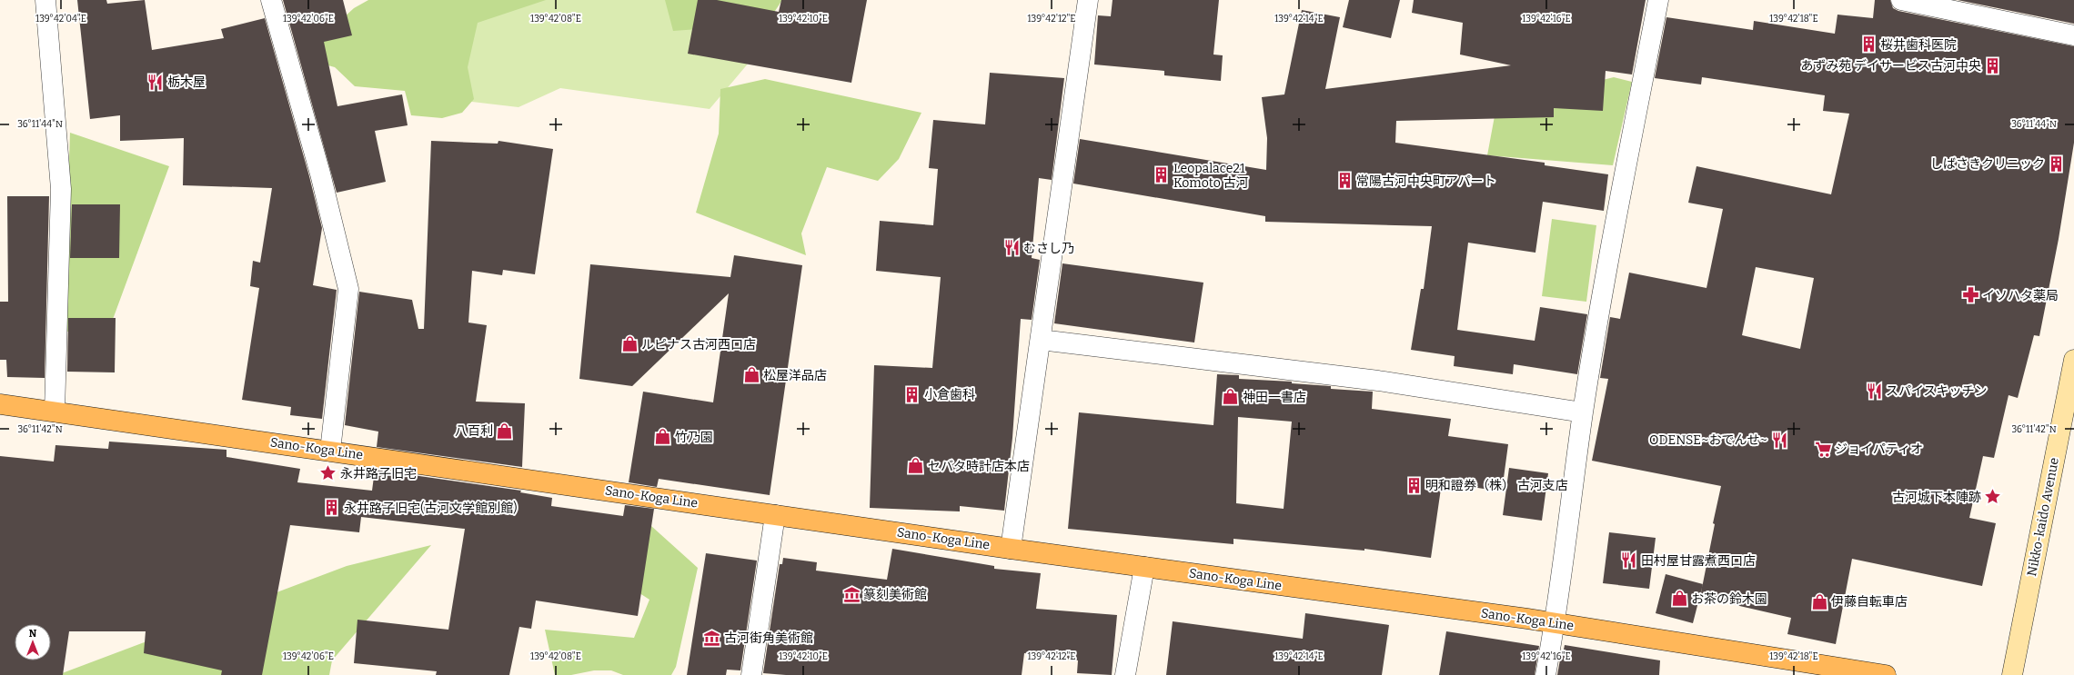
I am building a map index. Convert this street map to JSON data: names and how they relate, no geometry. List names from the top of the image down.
{
  "streets": {
    "main road": ["Sano-Koga Line", "Nikko-kaido Avenue"]
  },
  "places": {
    "building": [
      "桜井歯科医院",
      "あずみ苑 デイサービス古河中央",
      "しばさきクリニック",
      "Leopalace21 Komoto 古河",
      "常陽古河中央町アパート",
      "小倉歯科",
      "明和證券（株） 古河支店",
      "永井路子旧宅(古河文学館別館)"
    ],
    "restaurant": [
      "栃木屋",
      "むさし乃",
      "スパイスキッチン",
      "ODENSE~おでんせ~",
      "田村屋甘露煮西口店"
    ],
    "pharmacy": ["イソハタ薬局"],
    "shop": [
      "ルピナス古河西口店",
      "松屋洋品店",
      "神田一書店",
      "八百利",
      "竹乃園",
      "セバタ時計店本店",
      "お茶の鈴木園",
      "伊藤自転車店"
    ],
    "supermarket": ["ジョイパティオ"],
    "place": ["永井路子旧宅", "古河城下本陣跡"],
    "museum": ["篆刻美術館", "古河街角美術館"]
  },
  "north": "top",
  "coordinates": [
    "139°42'04\"E",
    "139°42'06\"E",
    "139°42'08\"E",
    "139°42'10\"E",
    "139°42'12\"E",
    "139°42'14\"E",
    "139°42'16\"E",
    "139°42'18\"E",
    "36°11'44\"N",
    "36°11'42\"N"
  ]
}
